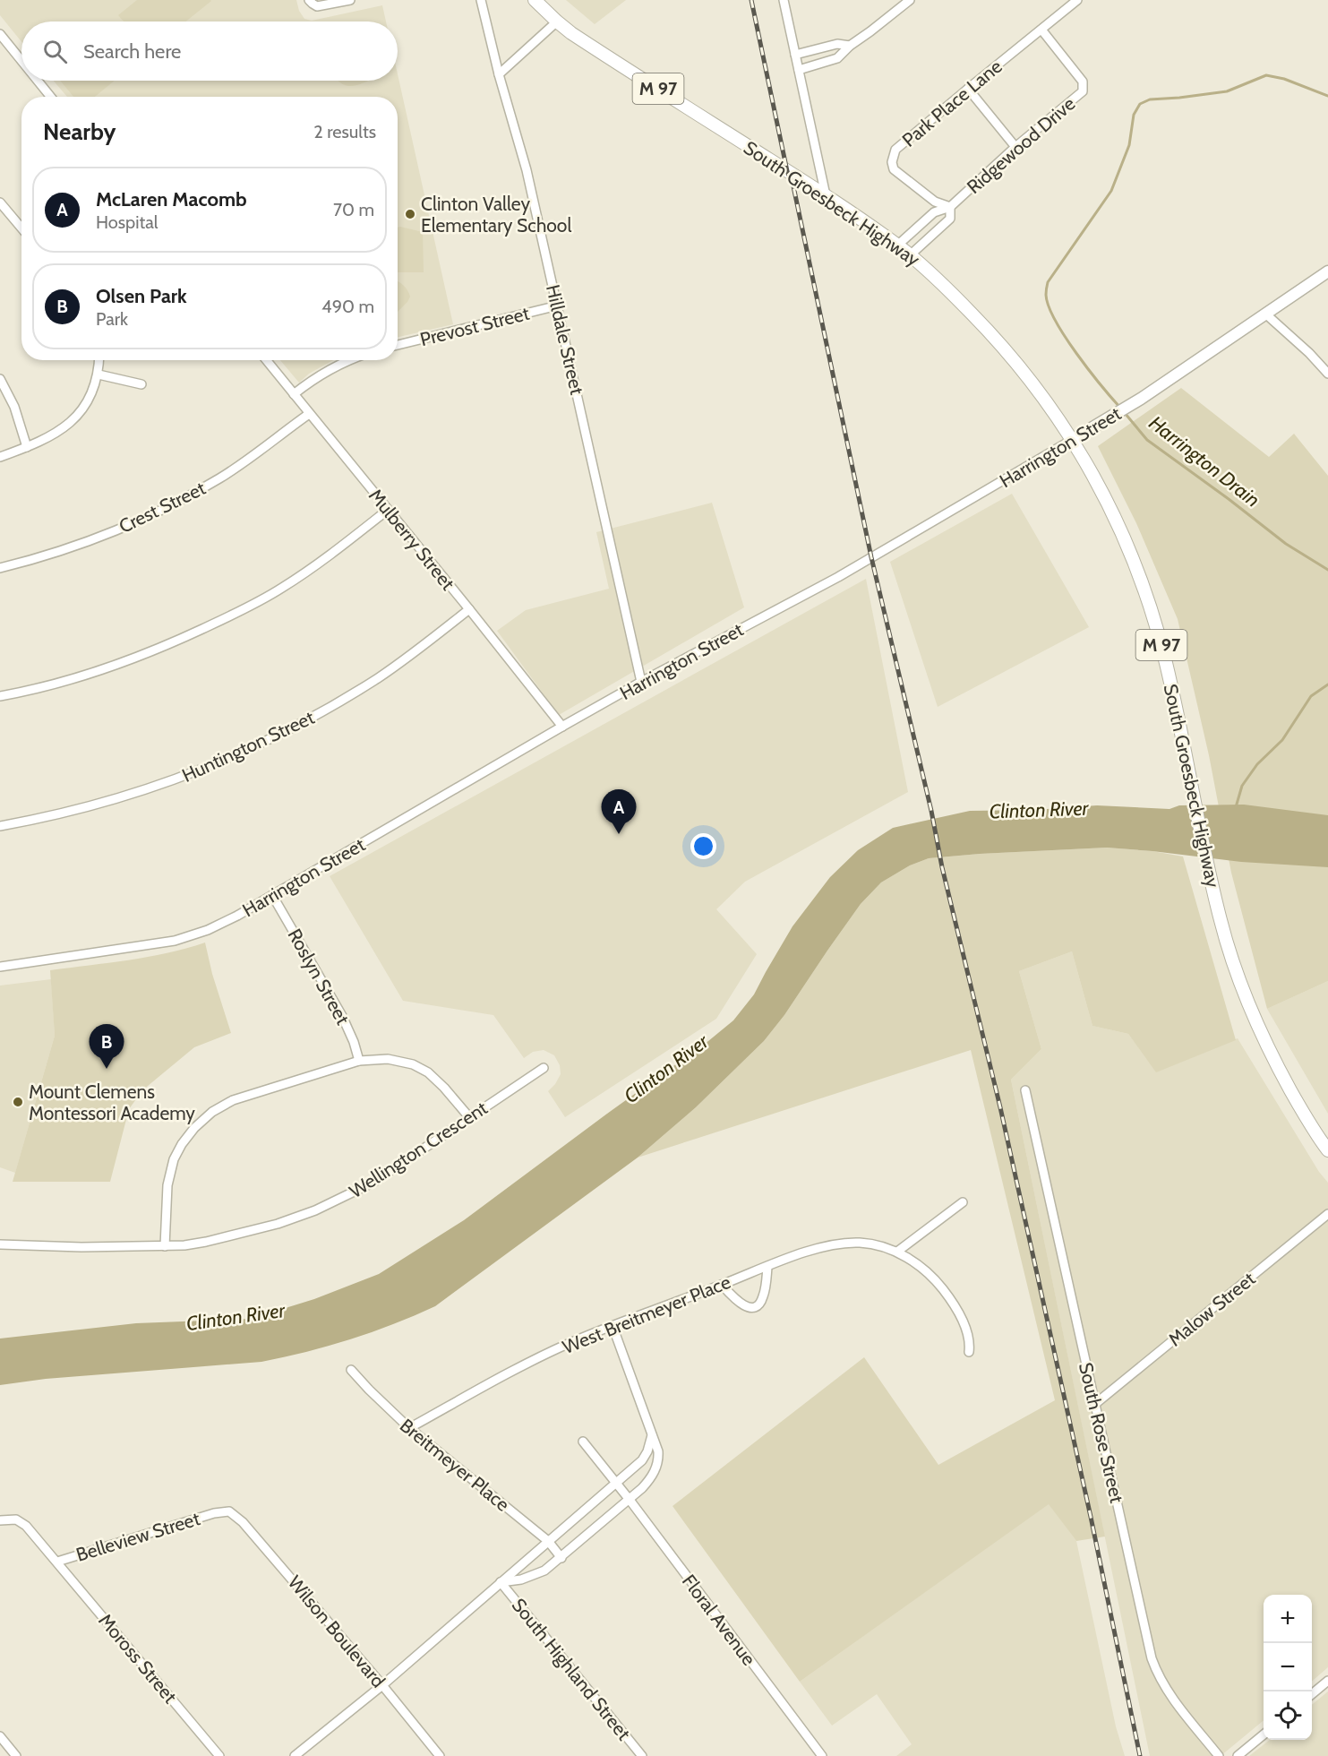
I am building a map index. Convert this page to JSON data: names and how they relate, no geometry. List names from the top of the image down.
{
  "streets": {
    "main road": ["M 97", "South Groesbeck Highway"],
    "street": [
      "Park Place Lane",
      "Ridgewood Drive",
      "Prevost Street",
      "Hilldale Street",
      "Harrington Street",
      "Crest Street",
      "Mulberry Street",
      "Huntington Street",
      "Roslyn Street",
      "Wellington Crescent",
      "Malow Street",
      "West Breitmeyer Place",
      "South Rose Street",
      "Breitmeyer Place",
      "Belleview Street",
      "Floral Avenue",
      "Wilson Boulevard",
      "Moross Street",
      "South Highland Street"
    ]
  },
  "crossings": [
    ["Park Place Lane", "Ridgewood Drive"],
    ["Ridgewood Drive", "South Groesbeck Highway"],
    ["South Groesbeck Highway", "Harrington Street"],
    ["Prevost Street", "Hilldale Street"],
    ["Hilldale Street", "Harrington Street"],
    ["Harrington Street", "Mulberry Street"],
    ["Harrington Street", "Roslyn Street"],
    ["Crest Street", "Mulberry Street"],
    ["Mulberry Street", "Huntington Street"],
    ["Malow Street", "South Rose Street"],
    ["West Breitmeyer Place", "Breitmeyer Place"],
    ["Belleview Street", "Wilson Boulevard"],
    ["Belleview Street", "Moross Street"]
  ],
  "water": ["Harrington Drain", "Clinton River"],
  "places": ["Clinton Valley Elementary School", "Mount Clemens Montessori Academy"],
  "page": {
    "search": "Search here",
    "heading": ["Nearby", "2 results"],
    "list": [
      {
        "mark": "A",
        "name": "McLaren Macomb",
        "note": "Hospital",
        "value": "70 m"
      },
      {
        "mark": "B",
        "name": "Olsen Park",
        "note": "Park",
        "value": "490 m"
      }
    ],
    "pins": ["A", "B"],
    "map_buttons": ["+", "−"]
  }
}
